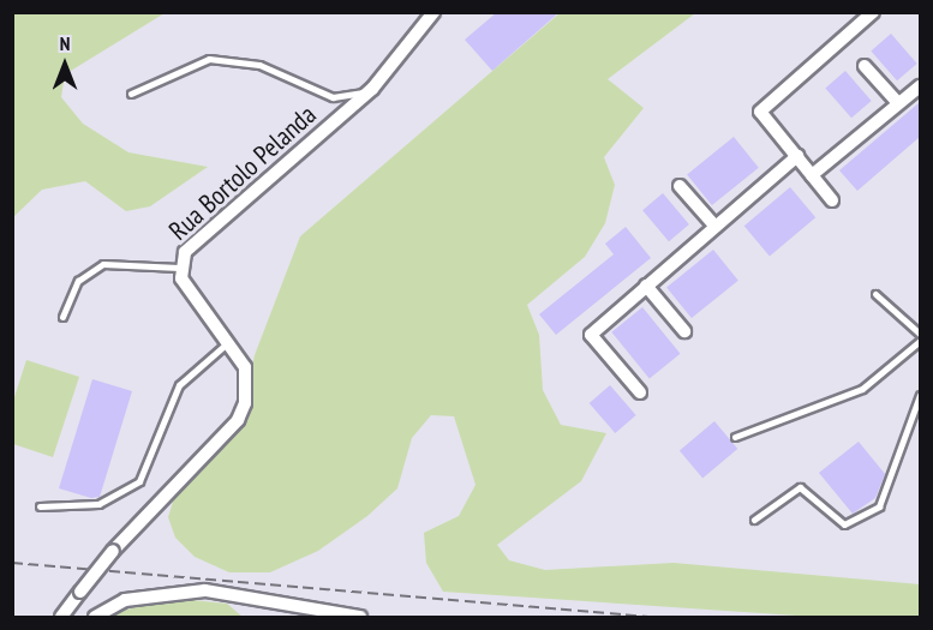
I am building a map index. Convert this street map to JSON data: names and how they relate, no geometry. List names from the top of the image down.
{
  "streets": {
    "street": ["Rua Bortolo Pelanda"]
  },
  "north": "top"
}
